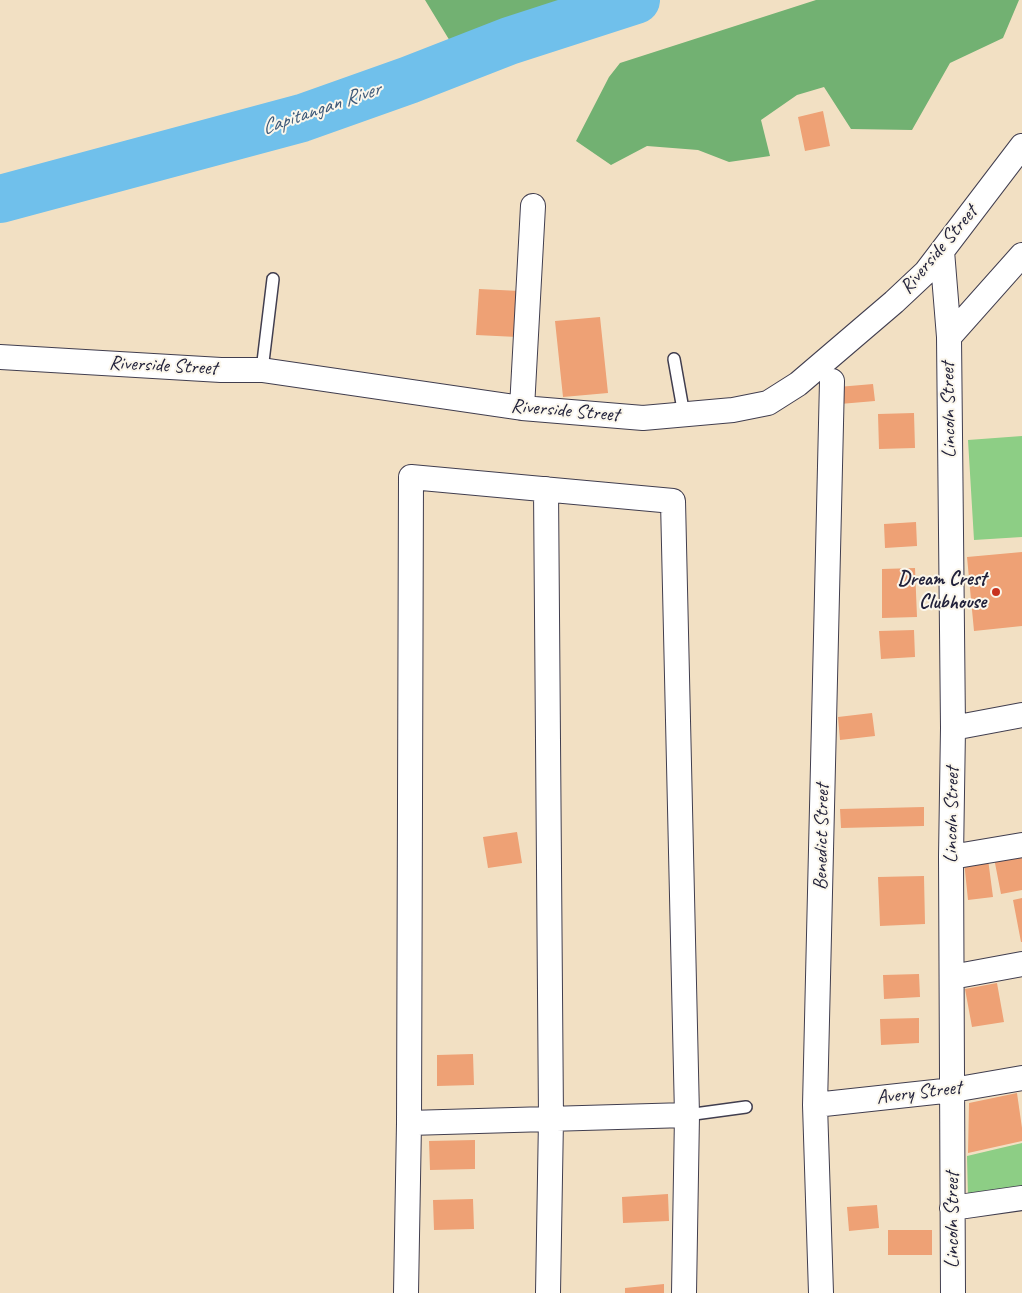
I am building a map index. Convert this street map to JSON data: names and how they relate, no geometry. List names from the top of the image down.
{
  "streets": {
    "street": [
      "Riverside Street",
      "Lincoln Street",
      "Benedict Street",
      "Avery Street"
    ]
  },
  "crossings": [
    ["Riverside Street", "Lincoln Street"],
    ["Lincoln Street", "Avery Street"],
    ["Benedict Street", "Avery Street"]
  ],
  "water": ["Capitangan River"],
  "places": ["Dream Crest Clubhouse"]
}
